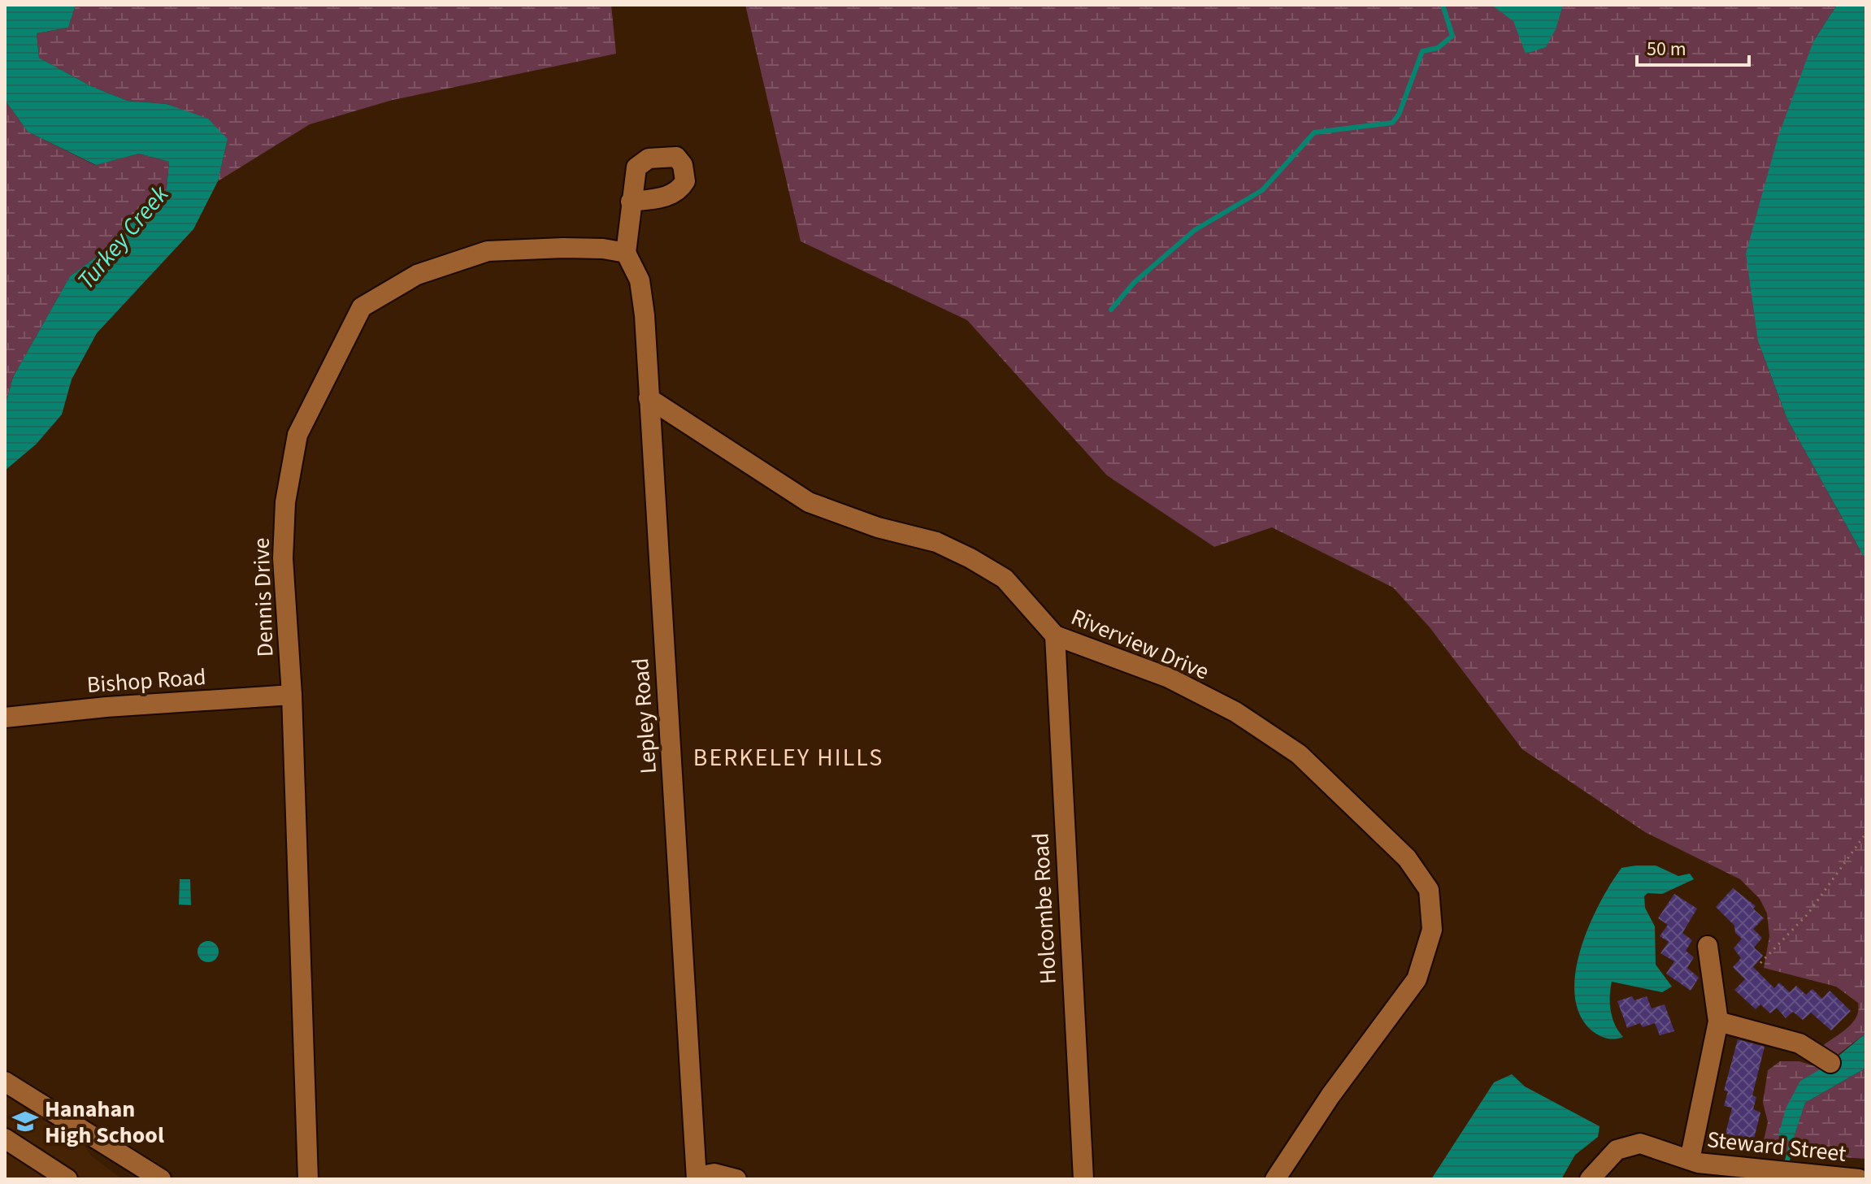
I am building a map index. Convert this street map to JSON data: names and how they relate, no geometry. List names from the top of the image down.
{
  "streets": {
    "street": [
      "Dennis Drive",
      "Riverview Drive",
      "Bishop Road",
      "Lepley Road",
      "Holcombe Road",
      "Steward Street"
    ]
  },
  "crossings": [
    ["Dennis Drive", "Bishop Road"],
    ["Dennis Drive", "Lepley Road"],
    ["Riverview Drive", "Lepley Road"],
    ["Riverview Drive", "Holcombe Road"]
  ],
  "districts": ["BERKELEY HILLS"],
  "water": ["Turkey Creek"],
  "places": {
    "school or university": ["Hanahan High School"]
  },
  "scale_bar": "50 m"
}
